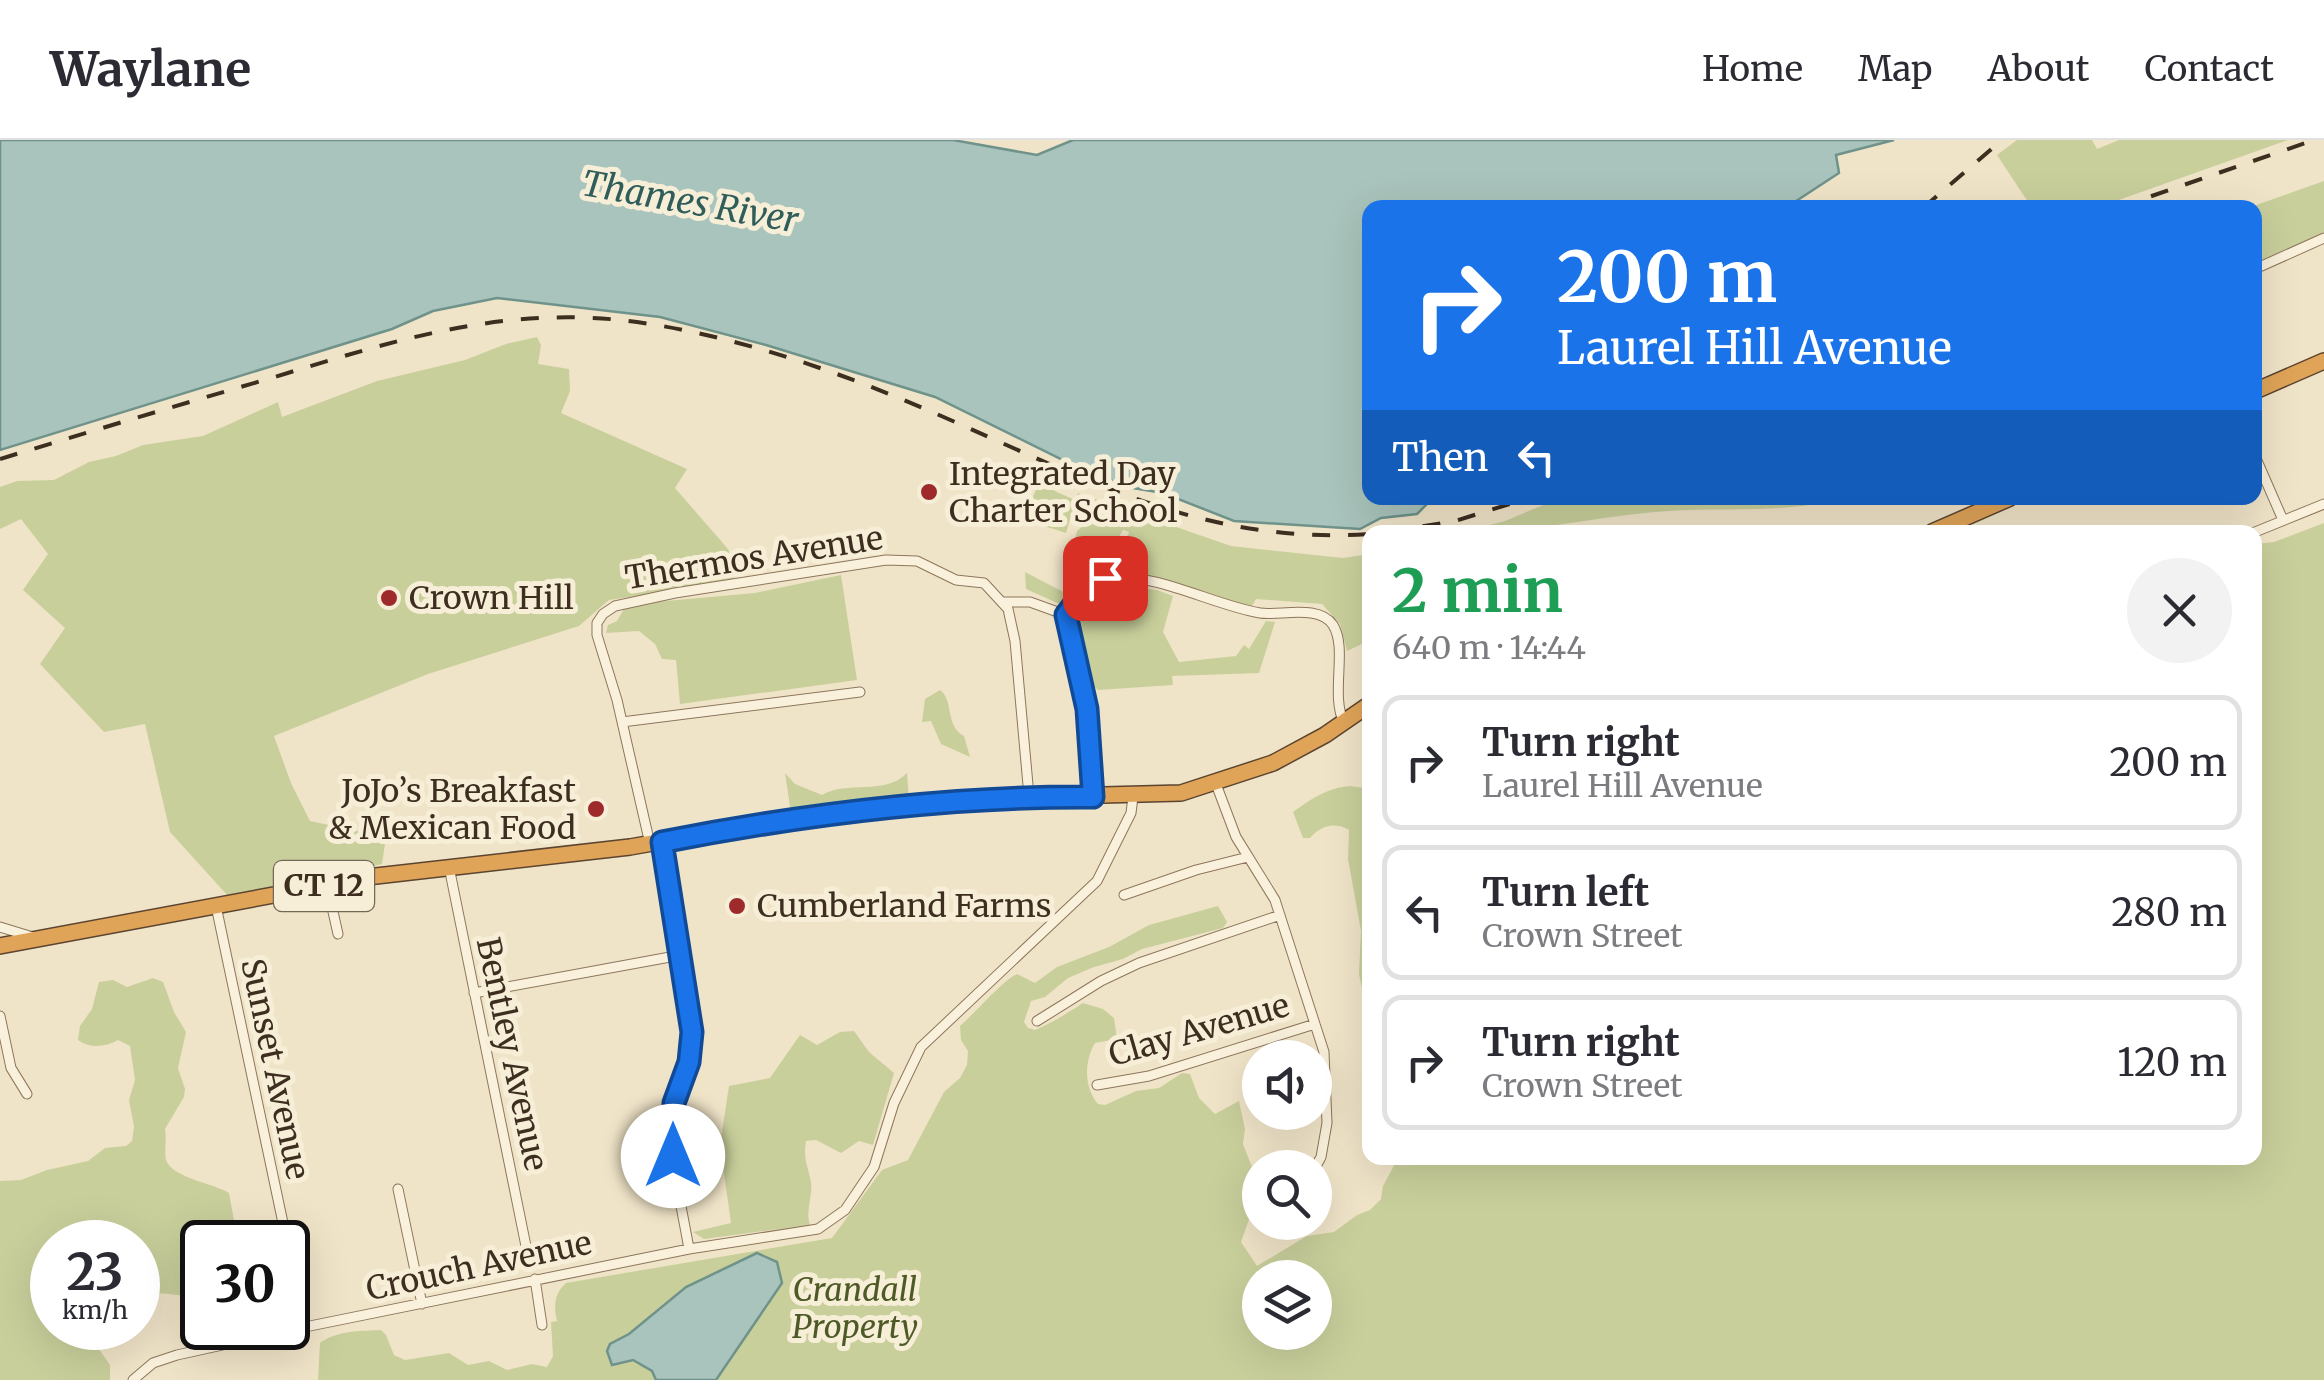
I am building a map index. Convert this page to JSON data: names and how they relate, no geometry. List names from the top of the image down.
{
  "streets": {
    "highway": ["CT 12"],
    "street": [
      "Thermos Avenue",
      "Clay Avenue",
      "Bentley Avenue",
      "Sunset Avenue",
      "Crouch Avenue"
    ]
  },
  "crossings": [
    ["Thermos Avenue", "CT 12"],
    ["Thermos Avenue", "Crouch Avenue"],
    ["CT 12", "Bentley Avenue"],
    ["CT 12", "Sunset Avenue"],
    ["CT 12", "Crouch Avenue"]
  ],
  "water": ["Thames River"],
  "parks": ["Crandall Property"],
  "places": [
    "Integrated Day Charter School",
    "Crown Hill",
    "JoJo’s Breakfast & Mexican Food",
    "Cumberland Farms"
  ],
  "page": {
    "header": "Waylane",
    "nav": [
      "Home",
      "Map",
      "About",
      "Contact"
    ],
    "turn": ["200 m", "Laurel Hill Avenue"],
    "then": "Then",
    "heading": ["2 min", "640 m · 14:44"],
    "list": [
      {
        "name": "Turn right",
        "note": "Laurel Hill Avenue",
        "value": "200 m"
      },
      {
        "name": "Turn left",
        "note": "Crown Street",
        "value": "280 m"
      },
      {
        "name": "Turn right",
        "note": "Crown Street",
        "value": "120 m"
      }
    ],
    "speed": "23 km/h",
    "limit": "30"
  }
}
